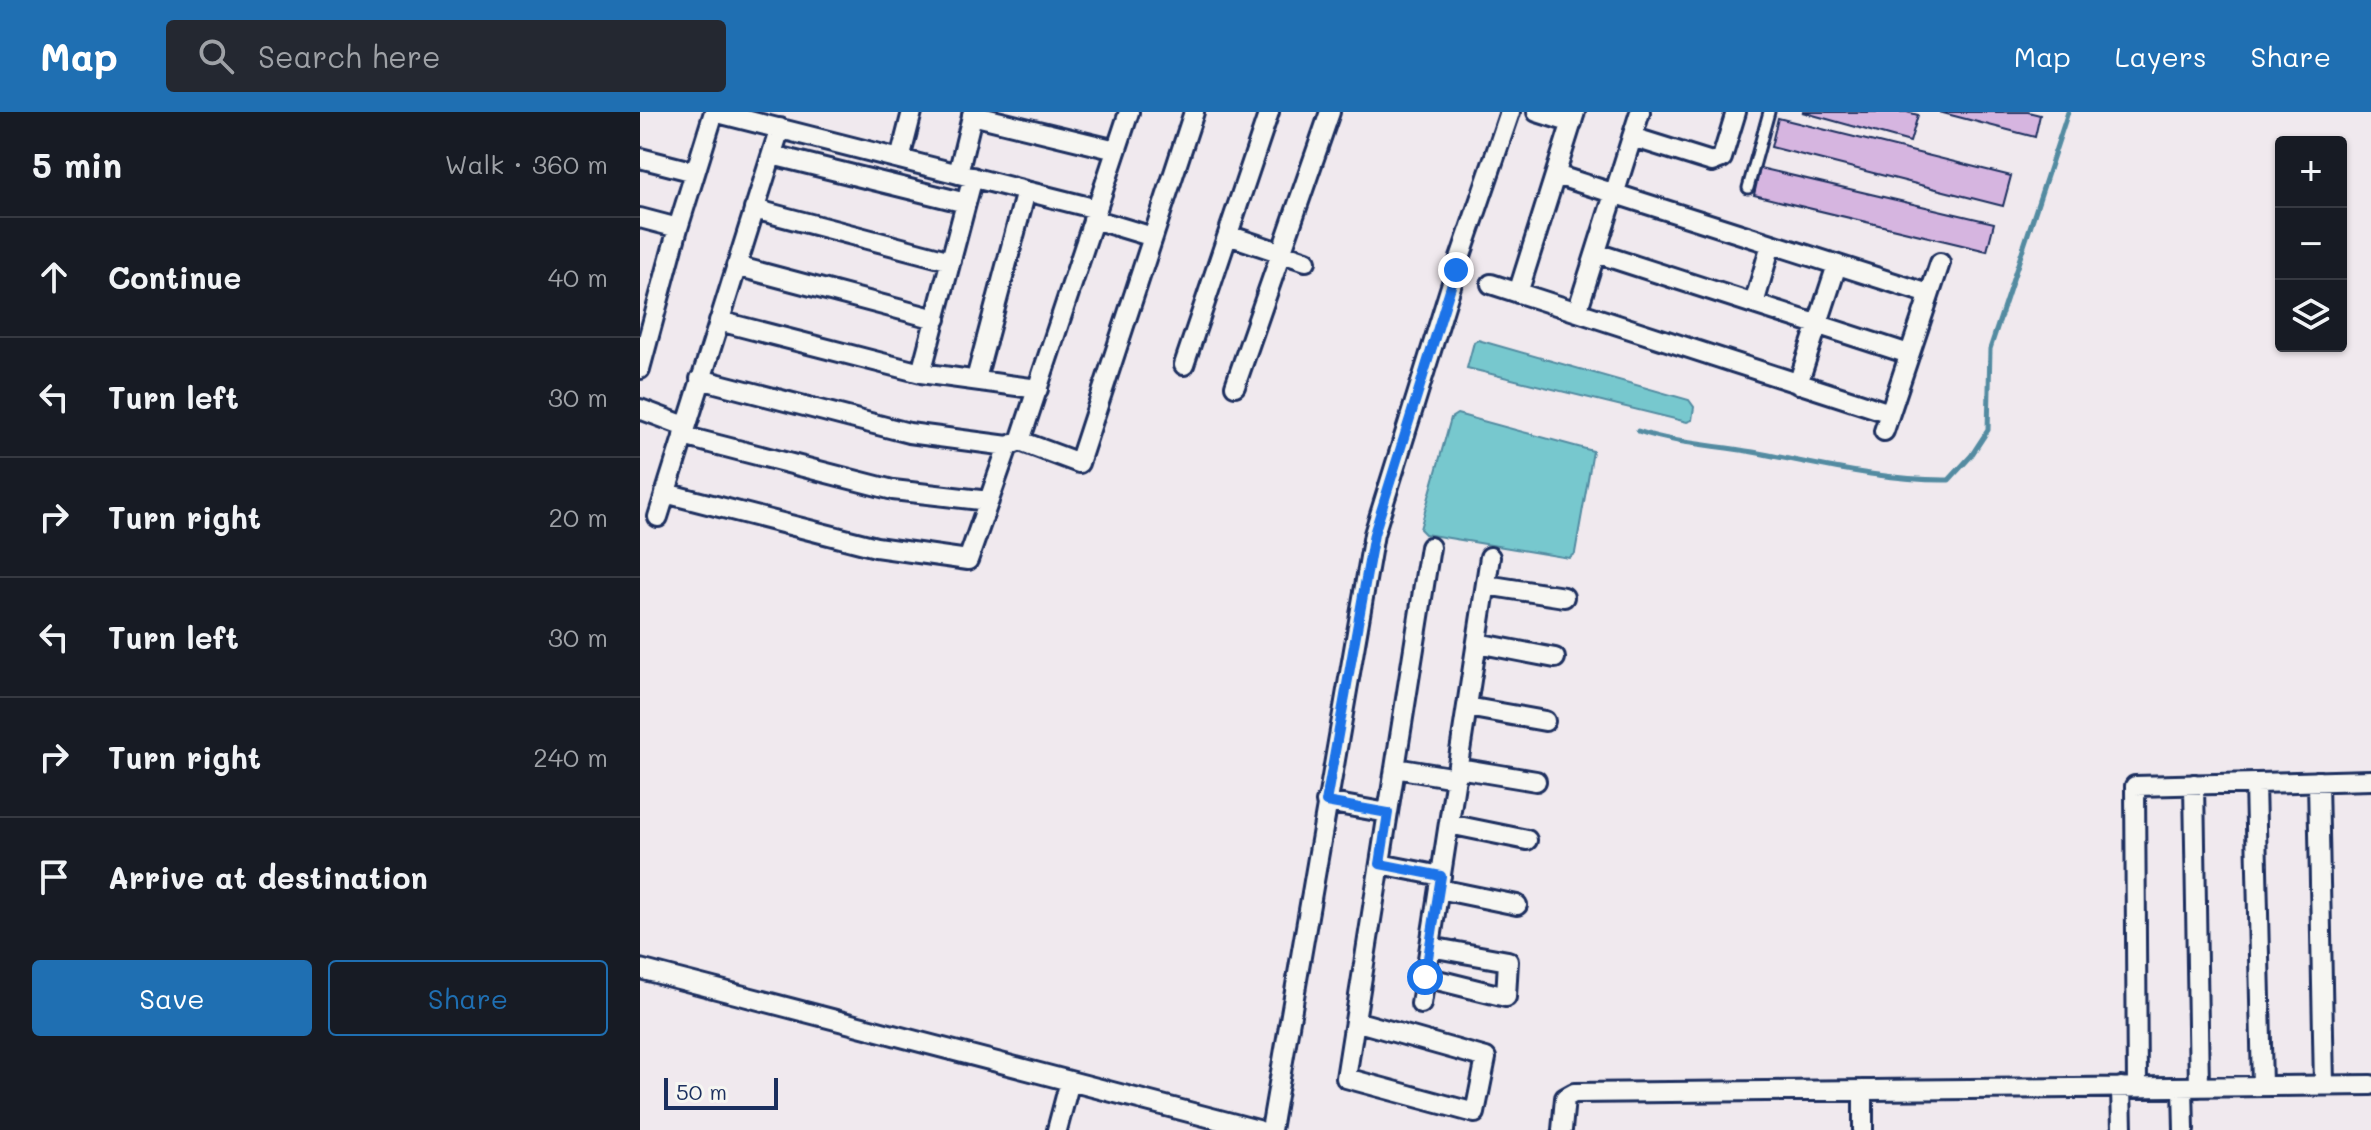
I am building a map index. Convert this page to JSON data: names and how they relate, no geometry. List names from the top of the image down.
{
  "scale_bar": "50 m",
  "page": {
    "header": "Map",
    "search": "Search here",
    "nav": ["Map", "Layers", "Share"],
    "heading": ["5 min", "Walk · 360 m"],
    "map_buttons": ["+", "−"],
    "list": [
      ["Continue", "40 m"],
      ["Turn left", "30 m"],
      ["Turn right", "20 m"],
      ["Turn left", "30 m"],
      ["Turn right", "240 m"],
      "Arrive at destination"
    ],
    "buttons": ["Save", "Share"],
    "scale": "50 m"
  }
}
